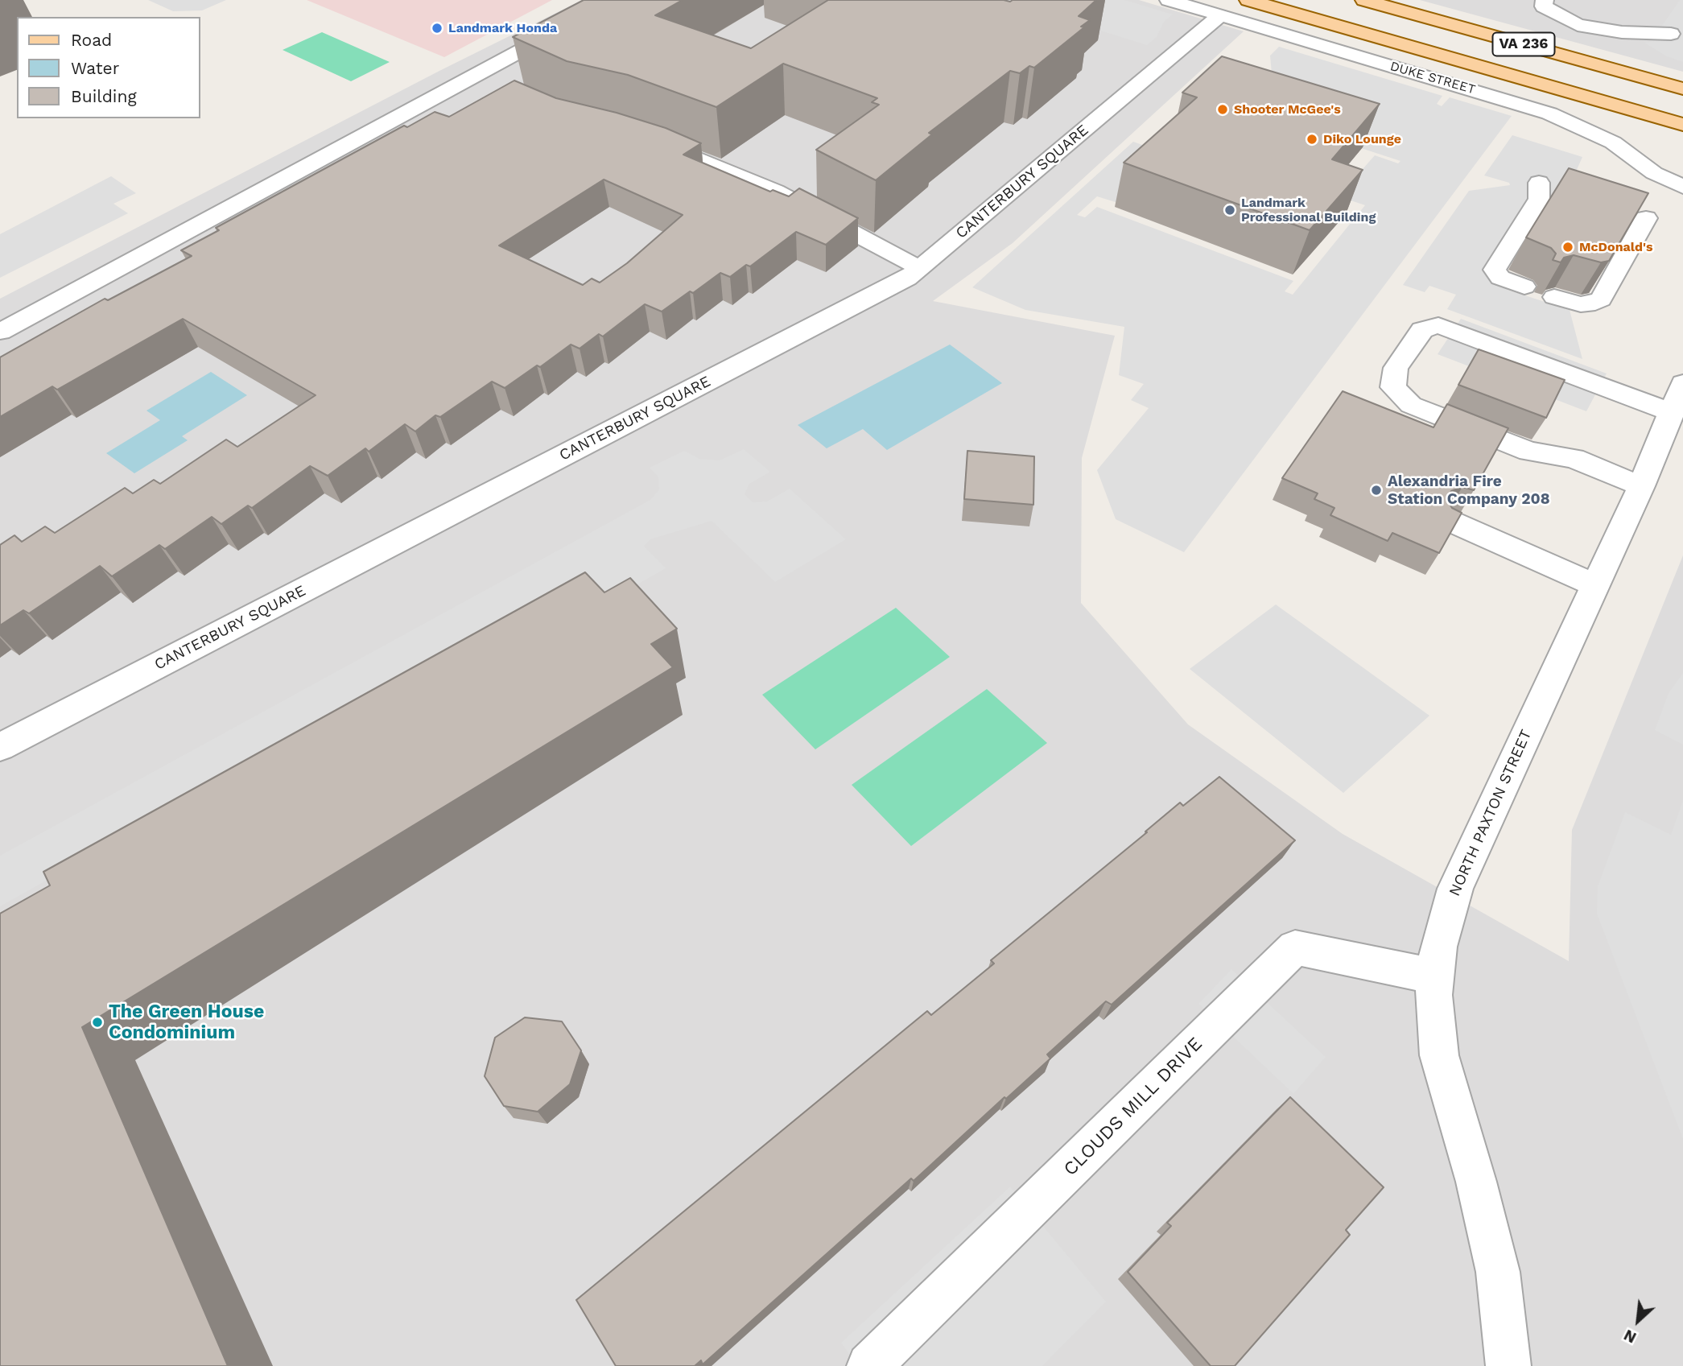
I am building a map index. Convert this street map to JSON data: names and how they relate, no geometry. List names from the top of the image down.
{
  "streets": {
    "main road": ["VA 236", "DUKE STREET"],
    "street": ["CANTERBURY SQUARE", "NORTH PAXTON STREET", "CLOUDS MILL DRIVE"]
  },
  "crossings": [
    ["DUKE STREET", "CANTERBURY SQUARE"],
    ["NORTH PAXTON STREET", "CLOUDS MILL DRIVE"]
  ],
  "places": [
    "Landmark Honda",
    "Shooter McGee's",
    "Diko Lounge",
    "Landmark Professional Building",
    "McDonald's",
    "Alexandria Fire Station Company 208",
    "The Green House Condominium"
  ],
  "legend": ["Road", "Water", "Building"],
  "north": "bottom left"
}
